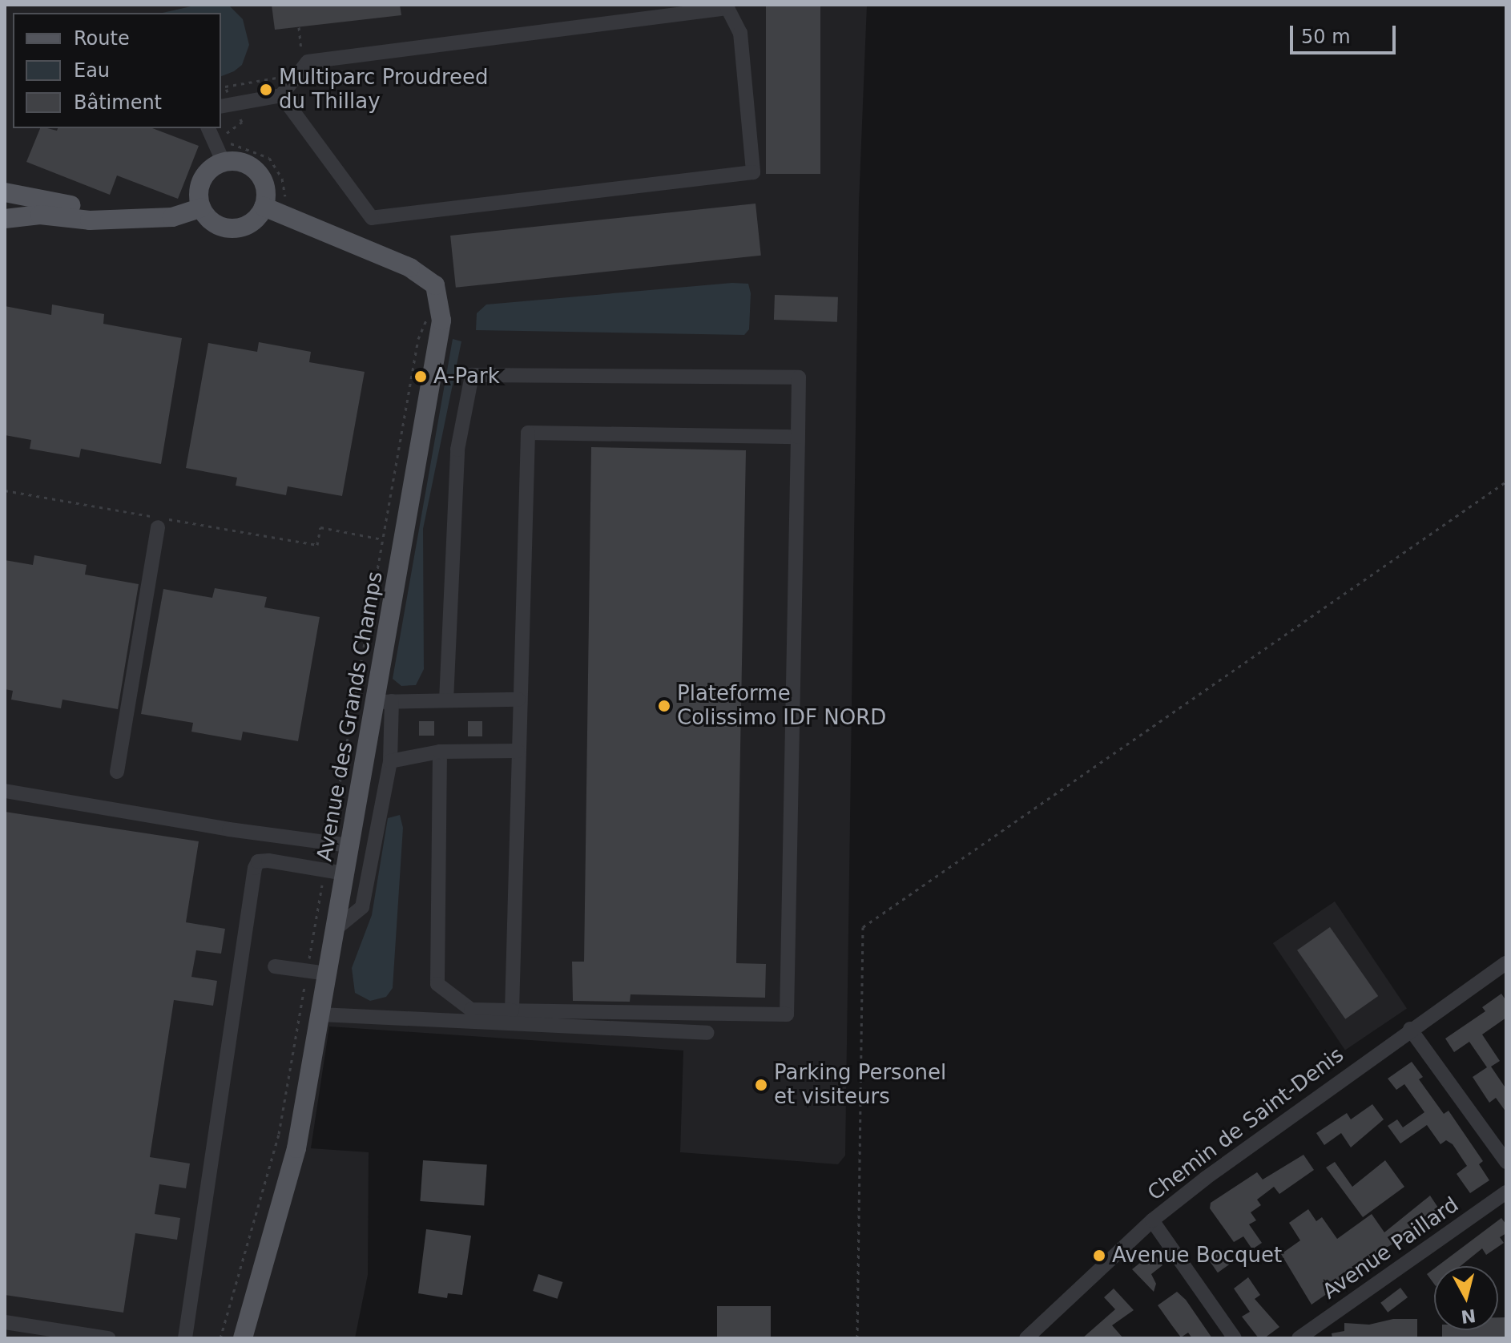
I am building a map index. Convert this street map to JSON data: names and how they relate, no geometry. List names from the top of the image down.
{
  "streets": {
    "main road": ["Avenue des Grands Champs"],
    "street": ["Chemin de Saint-Denis", "Avenue Paillard"]
  },
  "places": [
    "Multiparc Proudreed du Thillay",
    "A-Park",
    "Plateforme Colissimo IDF NORD",
    "Parking Personel et visiteurs",
    "Avenue Bocquet"
  ],
  "legend": ["Route", "Eau", "Bâtiment"],
  "scale_bar": "50 m",
  "north": "bottom"
}
